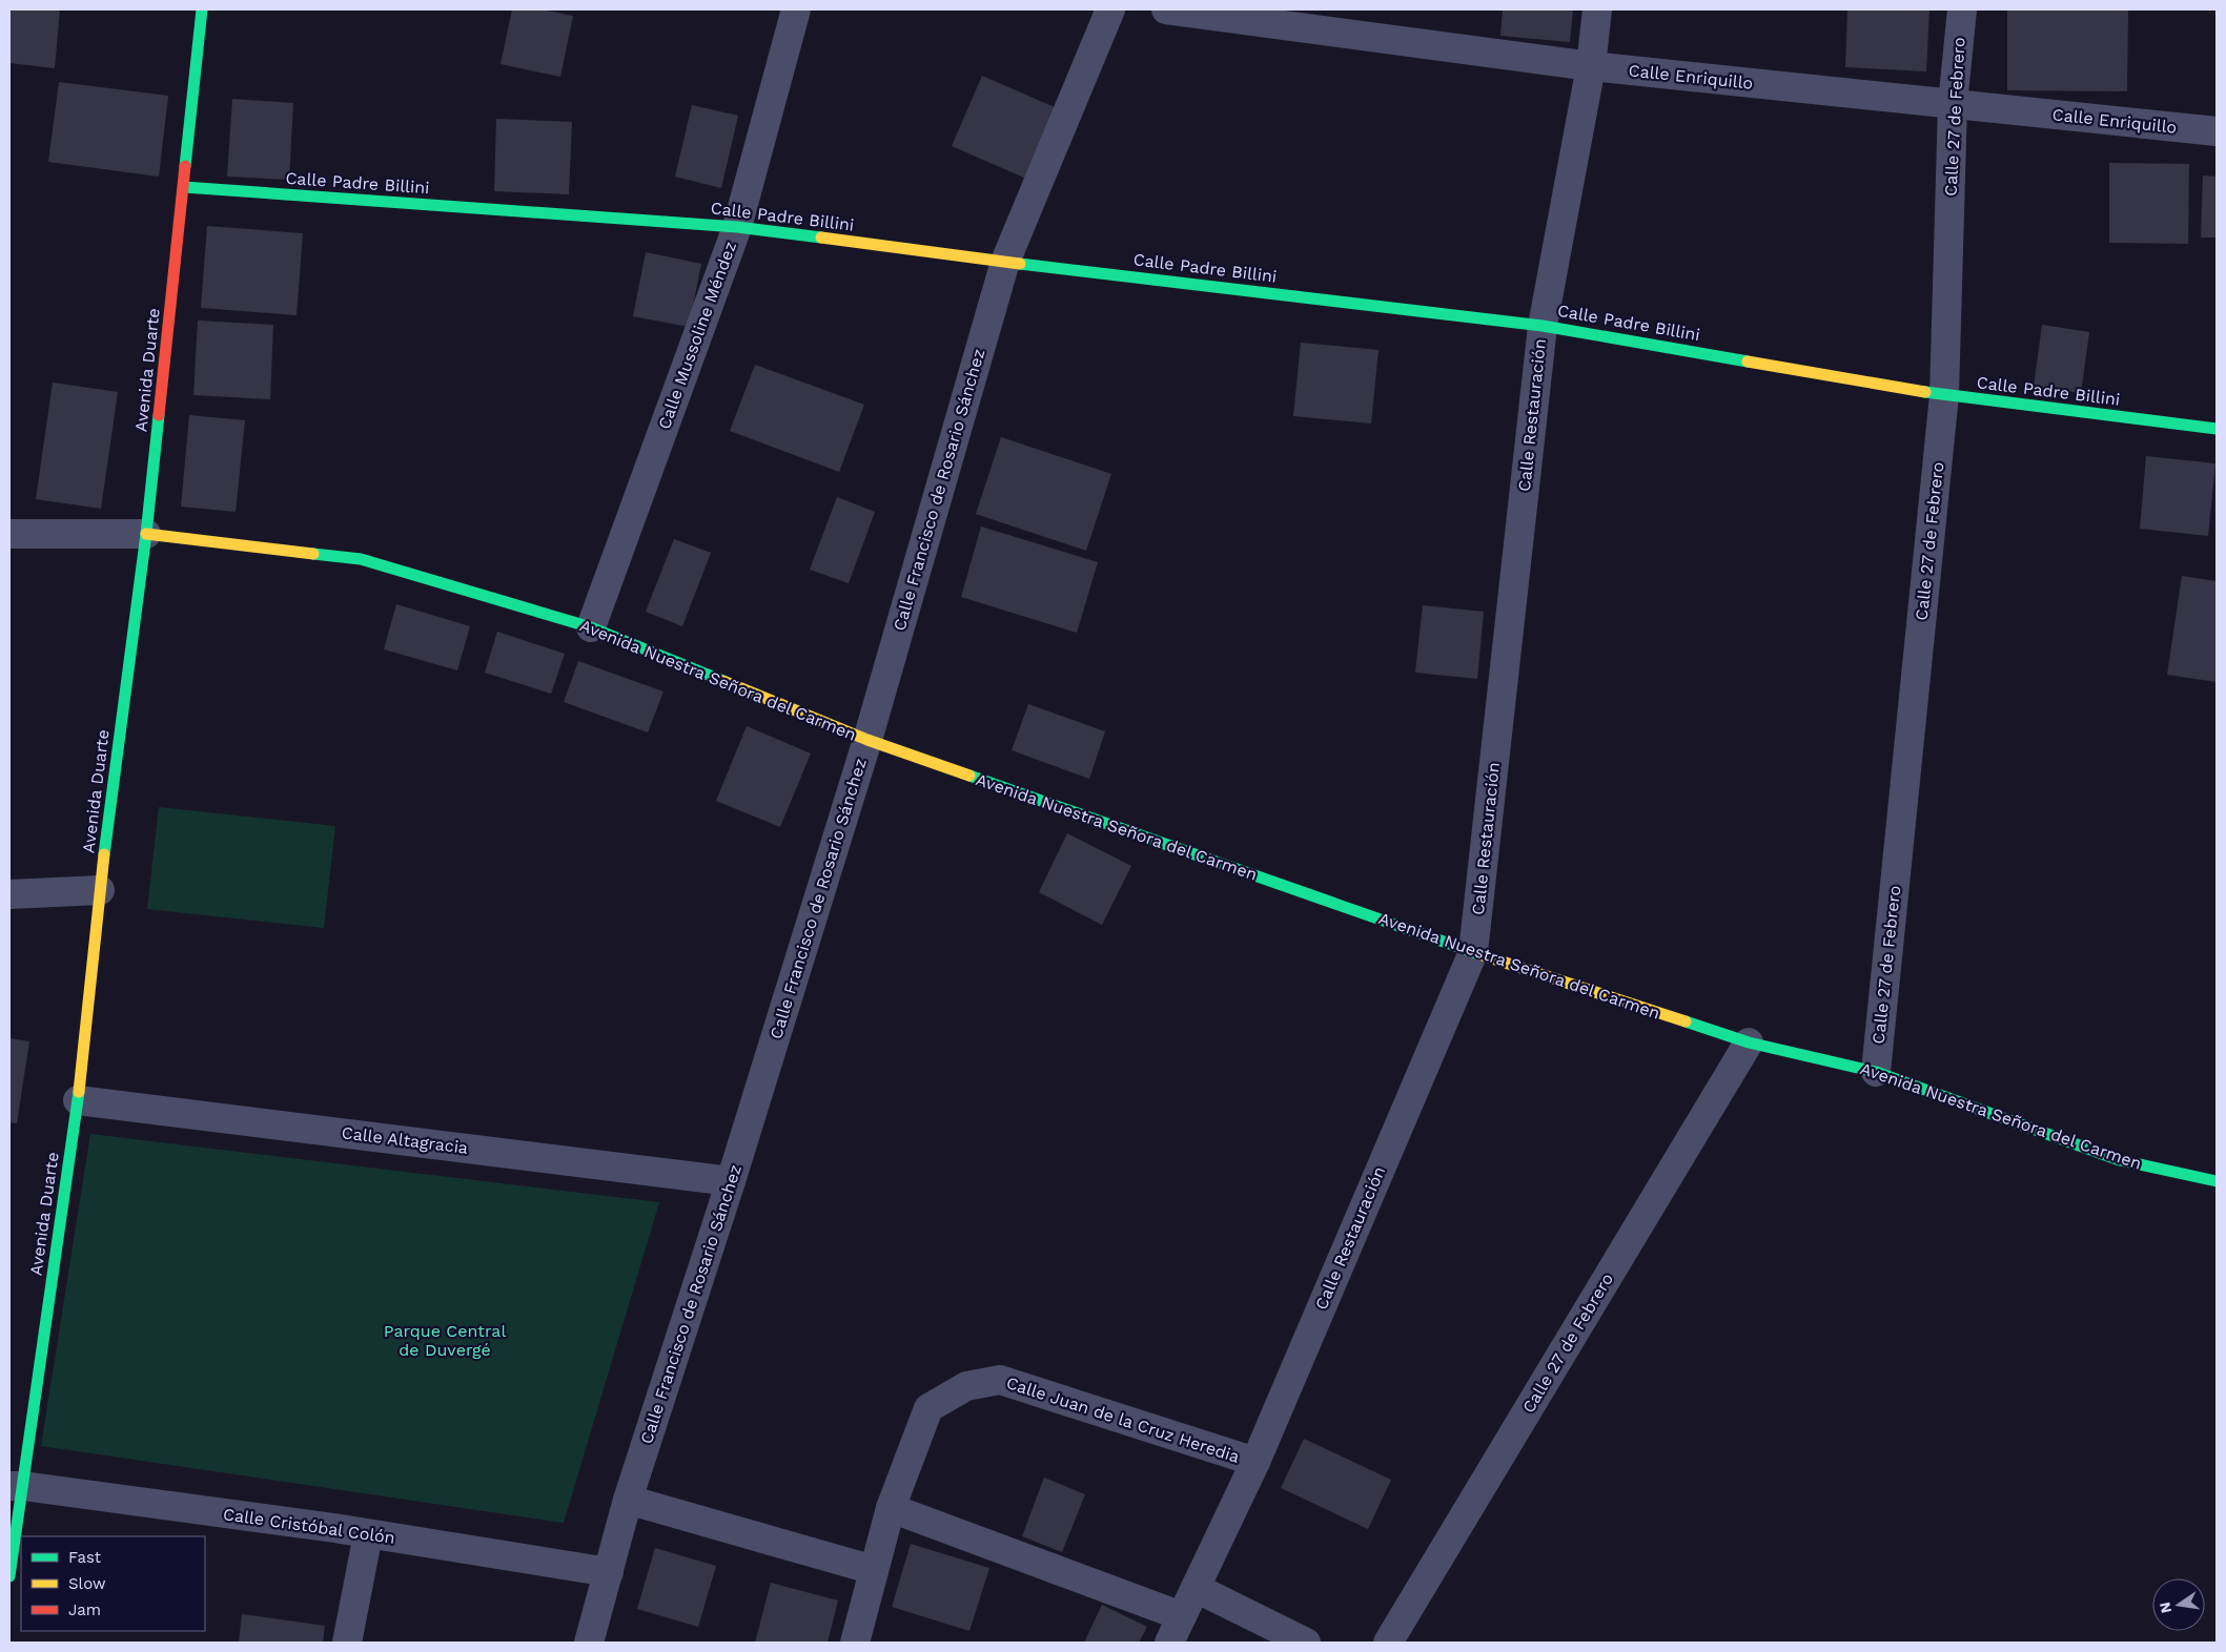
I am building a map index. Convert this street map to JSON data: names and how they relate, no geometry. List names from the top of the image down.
{
  "streets": {
    "main road": ["Calle Padre Billini", "Avenida Duarte", "Avenida Nuestra Señora del Carmen"],
    "street": [
      "Calle Enriquillo",
      "Calle 27 de Febrero",
      "Calle Mussoline Méndez",
      "Calle Restauración",
      "Calle Francisco de Rosario Sánchez",
      "Calle Altagracia",
      "Calle Juan de la Cruz Heredia",
      "Calle Cristóbal Colón"
    ]
  },
  "crossings": [
    ["Calle Enriquillo", "Calle 27 de Febrero"],
    ["Calle Enriquillo", "Calle Restauración"],
    ["Calle 27 de Febrero", "Calle Padre Billini"],
    ["Calle 27 de Febrero", "Avenida Nuestra Señora del Carmen"],
    ["Calle Padre Billini", "Calle Mussoline Méndez"],
    ["Calle Padre Billini", "Avenida Duarte"],
    ["Calle Padre Billini", "Calle Restauración"],
    ["Calle Padre Billini", "Calle Francisco de Rosario Sánchez"],
    ["Calle Mussoline Méndez", "Avenida Nuestra Señora del Carmen"],
    ["Avenida Duarte", "Avenida Nuestra Señora del Carmen"],
    ["Avenida Duarte", "Calle Altagracia"],
    ["Avenida Duarte", "Calle Cristóbal Colón"],
    ["Calle Restauración", "Avenida Nuestra Señora del Carmen"],
    ["Calle Restauración", "Calle Juan de la Cruz Heredia"],
    ["Calle Francisco de Rosario Sánchez", "Avenida Nuestra Señora del Carmen"],
    ["Calle Francisco de Rosario Sánchez", "Calle Altagracia"],
    ["Calle Francisco de Rosario Sánchez", "Calle Cristóbal Colón"]
  ],
  "parks": ["Parque Central de Duvergé"],
  "legend": ["Fast", "Slow", "Jam"],
  "north": "left"
}
